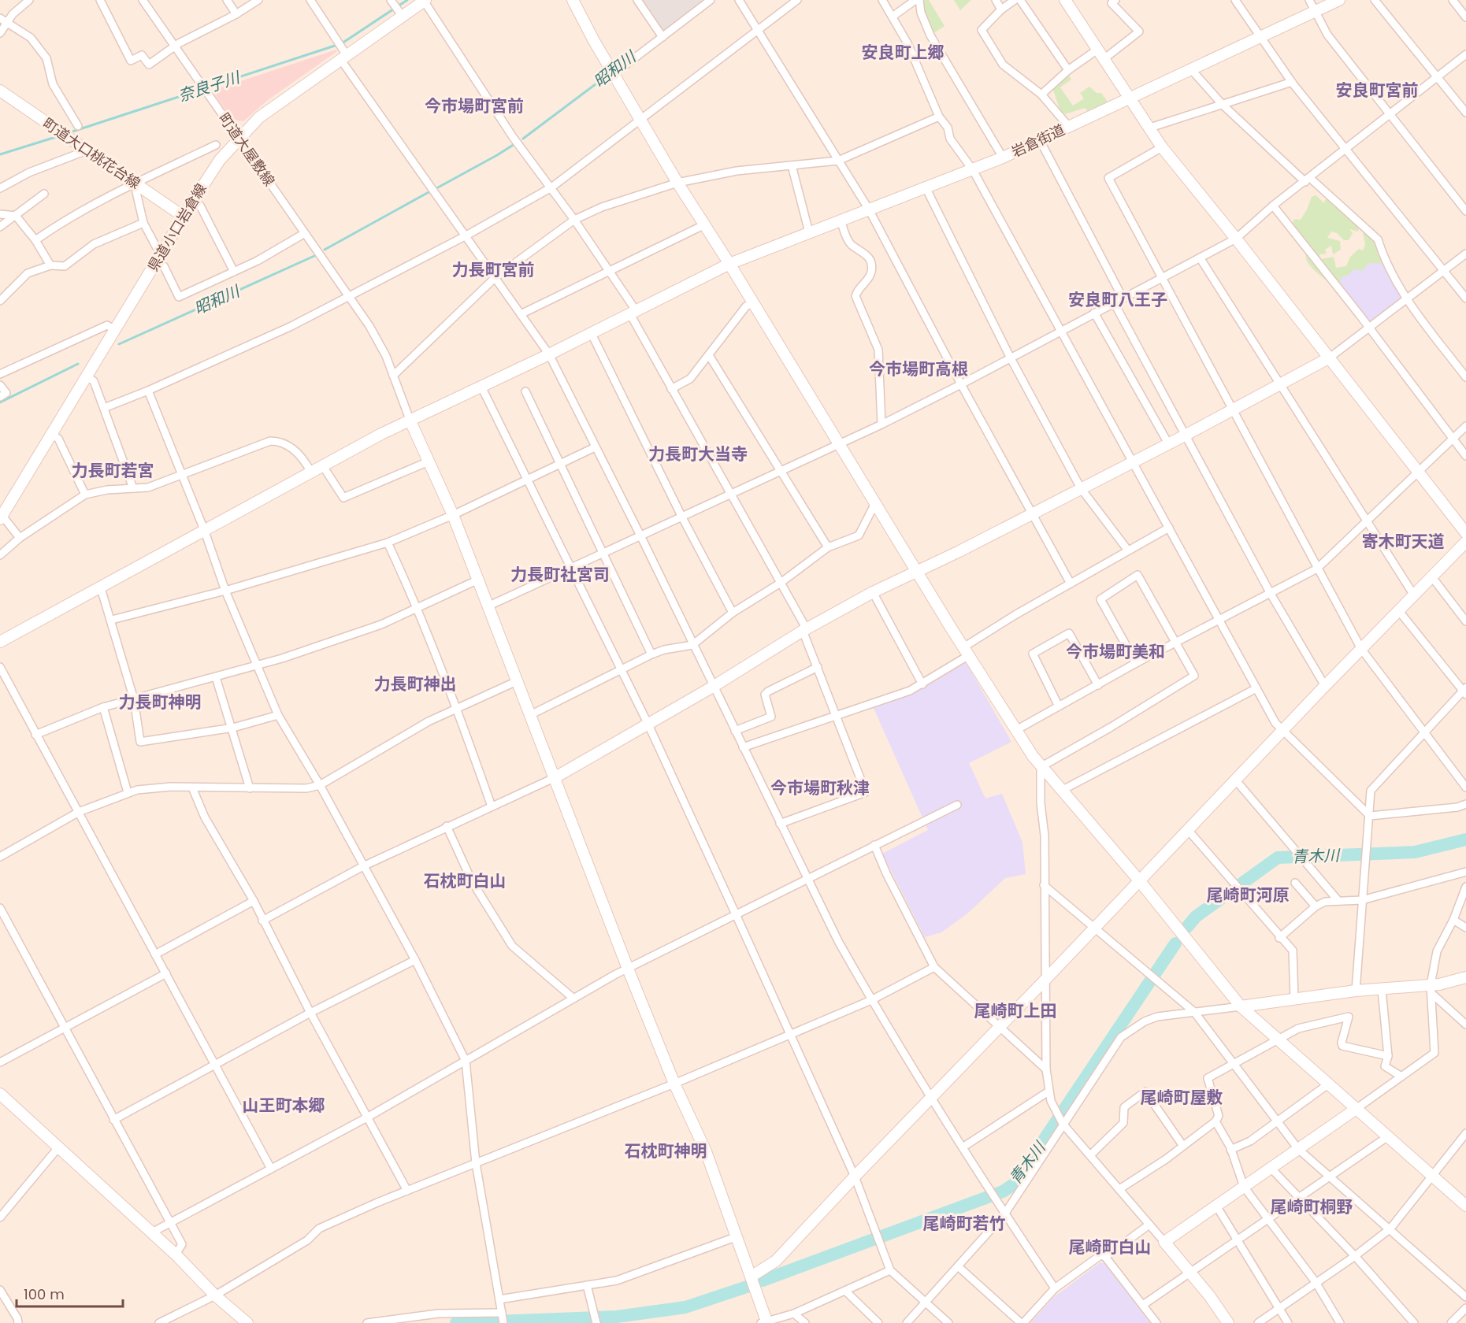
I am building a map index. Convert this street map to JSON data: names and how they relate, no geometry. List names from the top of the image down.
{
  "streets": {
    "street": [
      "岩倉街道",
      "町道大屋敷線",
      "町道大口桃花台線",
      "県道小口岩倉線"
    ]
  },
  "crossings": [
    ["岩倉街道", "町道大屋敷線"],
    ["町道大屋敷線", "県道小口岩倉線"],
    ["町道大口桃花台線", "県道小口岩倉線"]
  ],
  "districts": [
    "安良町上郷",
    "安良町宮前",
    "今市場町宮前",
    "力長町宮前",
    "安良町八王子",
    "今市場町高根",
    "力長町大当寺",
    "力長町若宮",
    "寄木町天道",
    "力長町社宮司",
    "今市場町美和",
    "力長町神出",
    "力長町神明",
    "今市場町秋津",
    "石枕町白山",
    "尾崎町河原",
    "尾崎町上田",
    "尾崎町屋敷",
    "山王町本郷",
    "石枕町神明",
    "尾崎町桐野",
    "尾崎町若竹",
    "尾崎町白山"
  ],
  "water": ["昭和川", "奈良子川", "青木川"],
  "scale_bar": "100 m"
}
